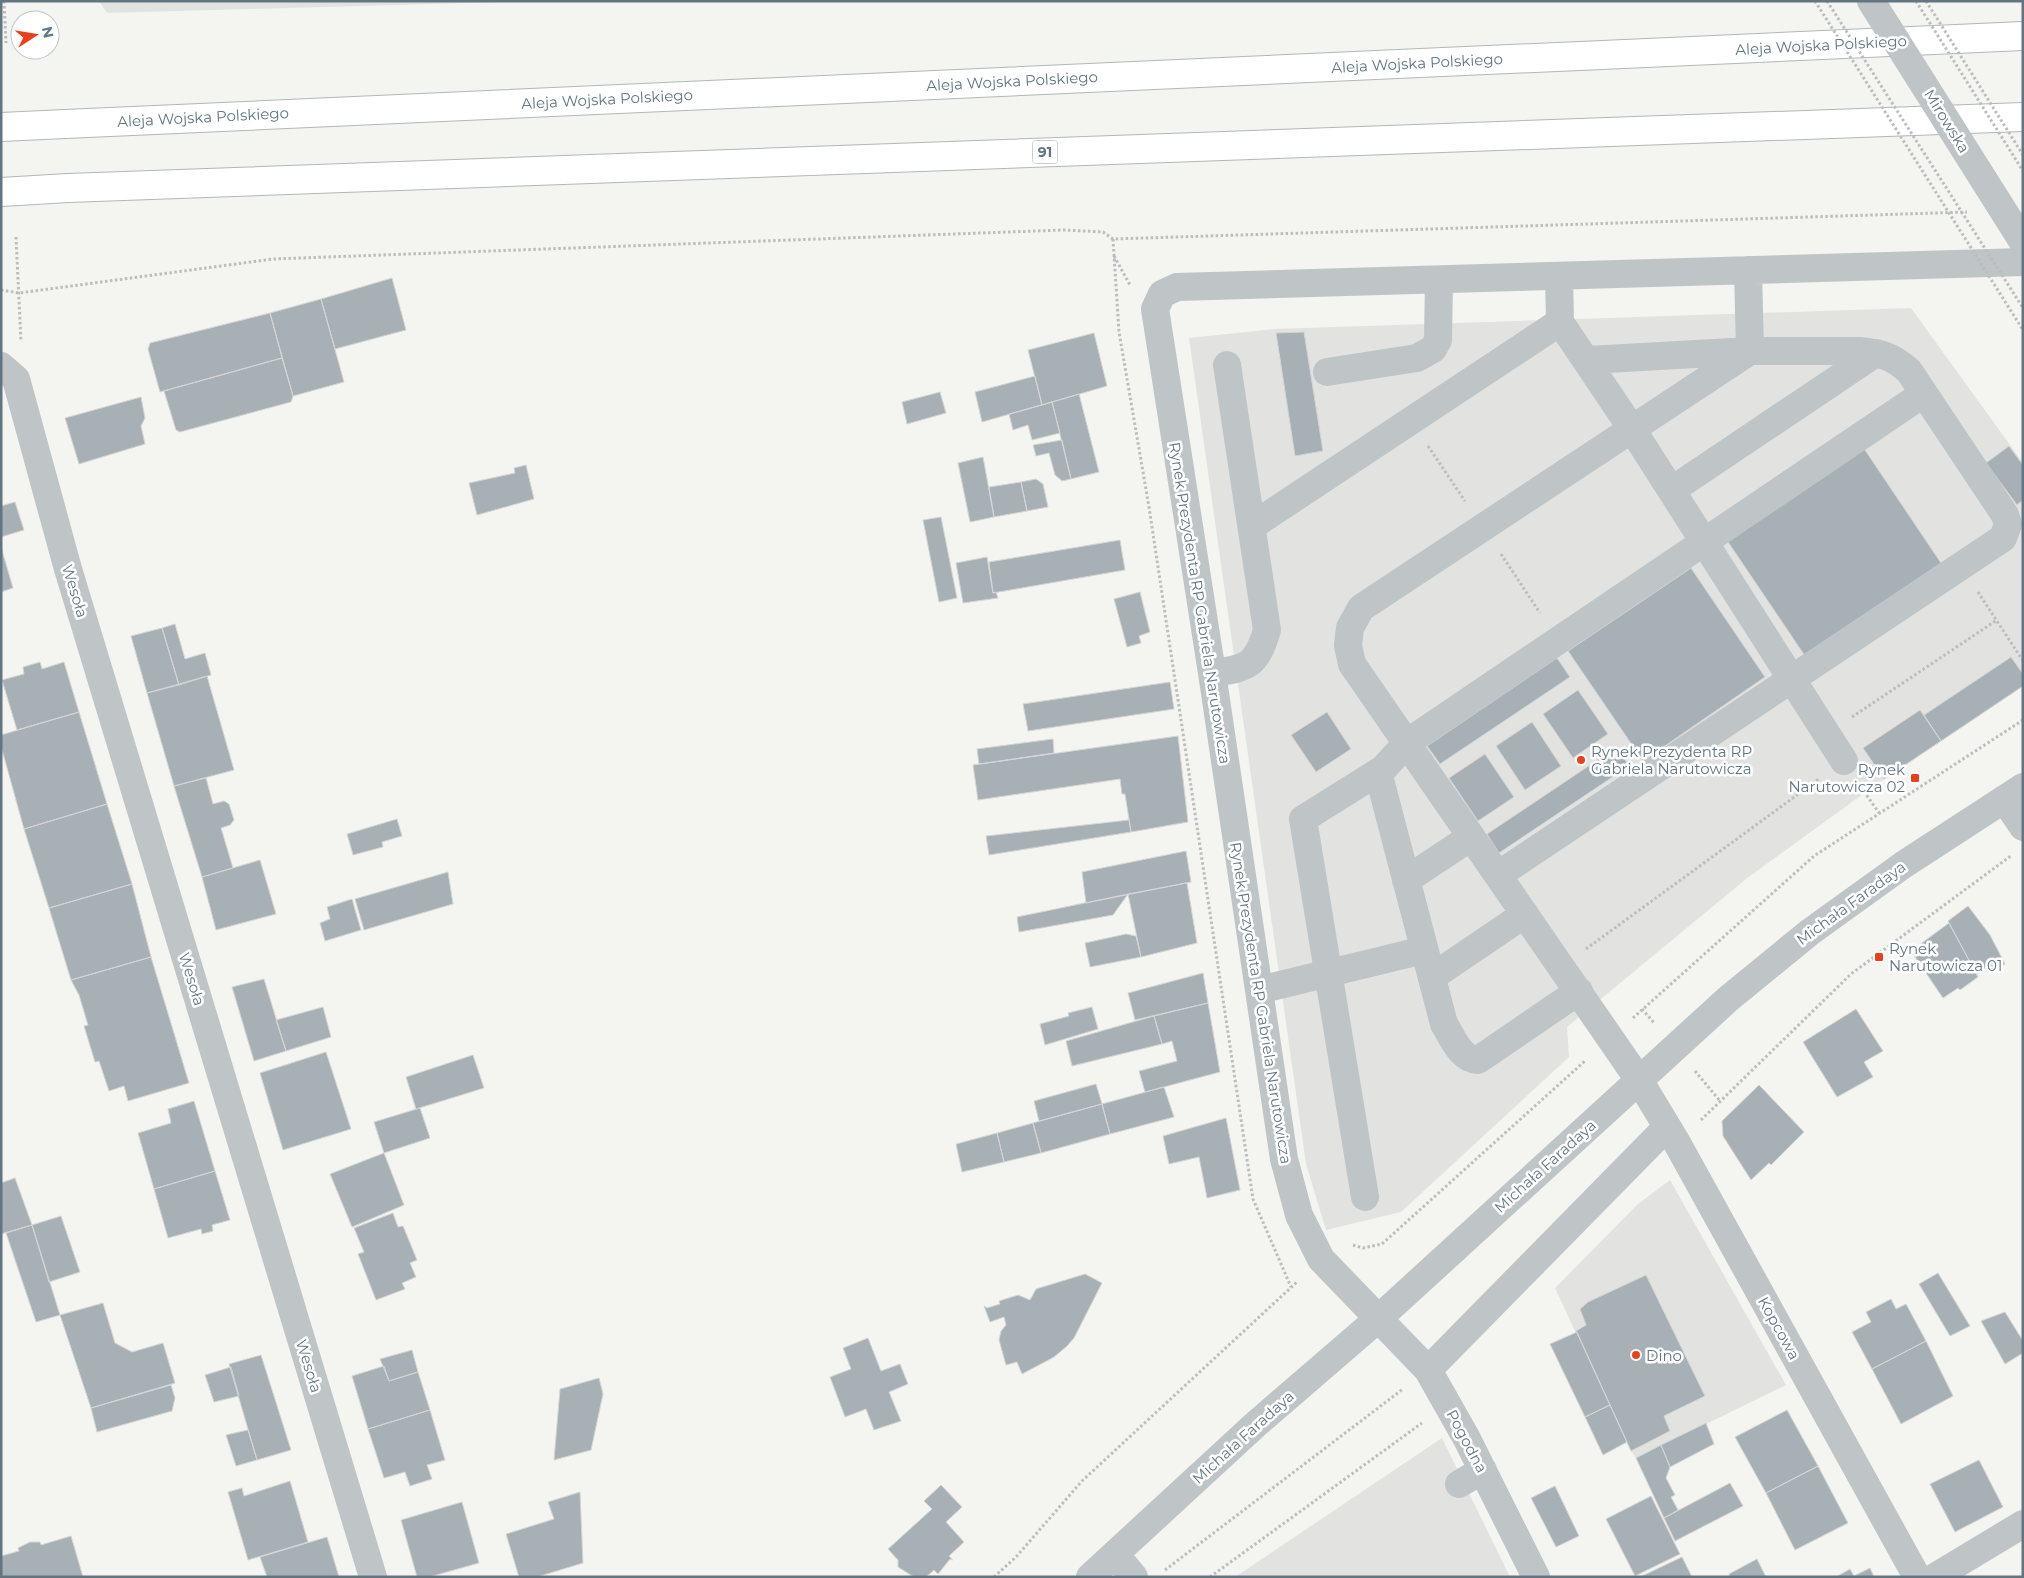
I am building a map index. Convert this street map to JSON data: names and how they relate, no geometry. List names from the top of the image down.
{
  "streets": {
    "main road": ["Aleja Wojska Polskiego", "91"],
    "street": [
      "Mirowska",
      "Wesoła",
      "Rynek Prezydenta RP Gabriela Narutowicza",
      "Michała Faradaya",
      "Kopcowa",
      "Pogodna"
    ]
  },
  "crossings": [
    ["Rynek Prezydenta RP Gabriela Narutowicza", "Michała Faradaya"],
    ["Rynek Prezydenta RP Gabriela Narutowicza", "Pogodna"],
    ["Michała Faradaya", "Kopcowa"],
    ["Michała Faradaya", "Pogodna"]
  ],
  "places": {
    "other": ["Rynek Prezydenta RP Gabriela Narutowicza", "Dino"],
    "transit": ["Rynek Narutowicza 02", "Rynek Narutowicza 01"]
  },
  "north": "right"
}
